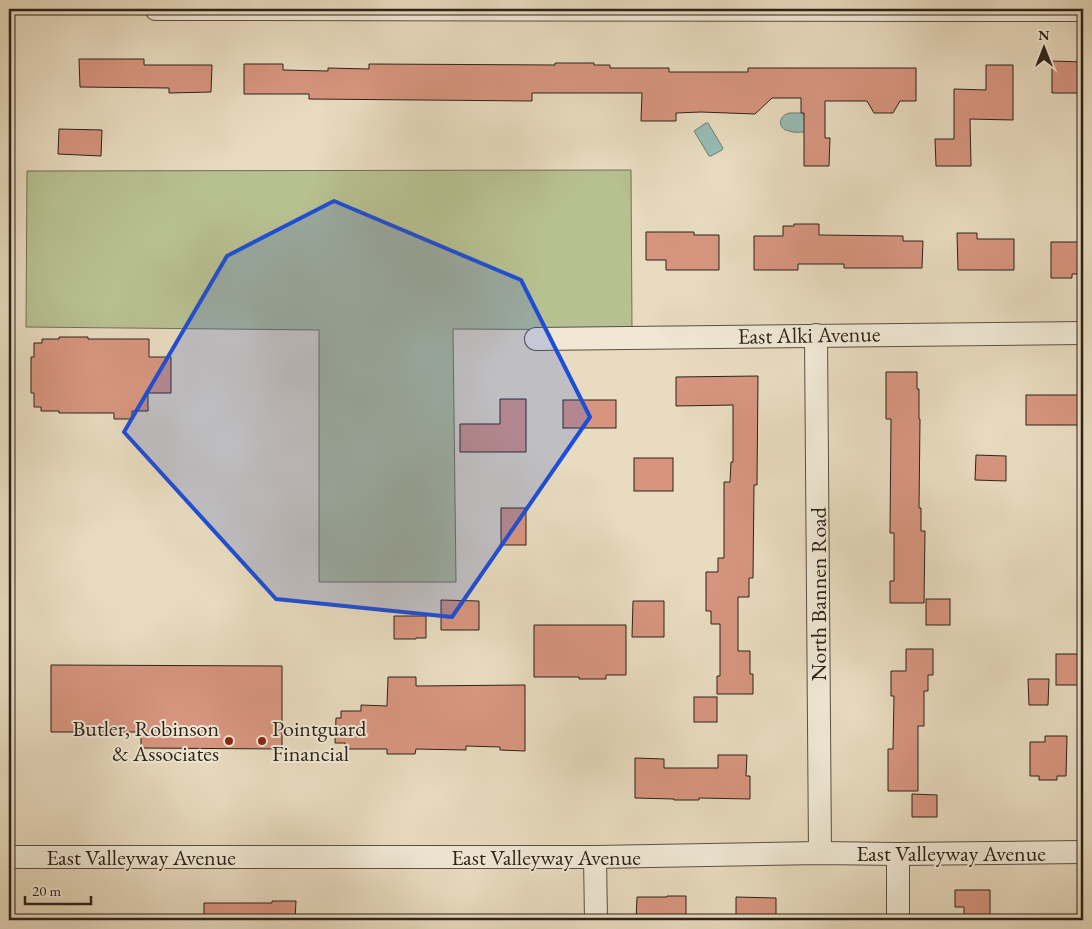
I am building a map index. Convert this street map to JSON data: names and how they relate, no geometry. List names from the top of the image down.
{
  "streets": {
    "street": ["East Alki Avenue", "North Bannen Road", "East Valleyway Avenue"]
  },
  "crossings": [
    ["East Alki Avenue", "North Bannen Road"],
    ["North Bannen Road", "East Valleyway Avenue"]
  ],
  "places": ["Butler, Robinson & Associates", "Pointguard Financial"],
  "scale_bar": "20 m",
  "north": "top"
}
